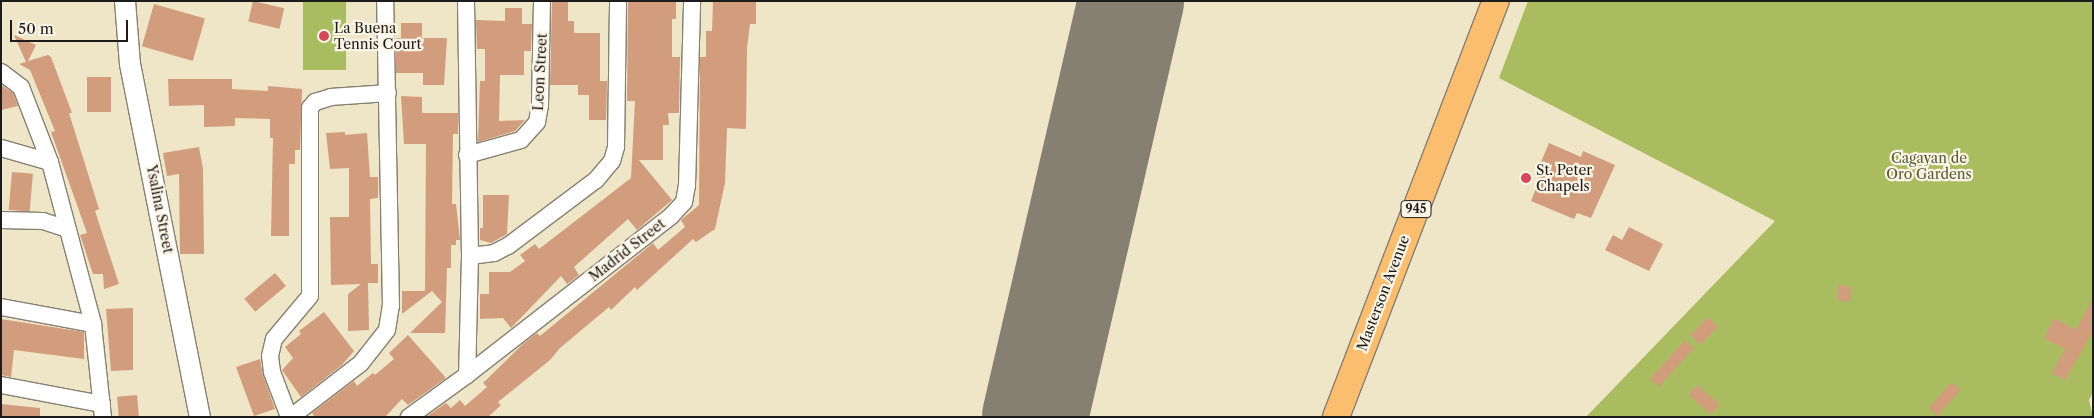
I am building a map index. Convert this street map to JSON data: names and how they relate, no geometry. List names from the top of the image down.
{
  "streets": {
    "main road": ["945", "Masterson Avenue"],
    "street": ["Leon Street", "Ysalina Street", "Madrid Street"]
  },
  "parks": ["Cagayan de Oro Gardens"],
  "places": ["La Buena Tennis Court", "St. Peter Chapels"],
  "scale_bar": "50 m"
}
